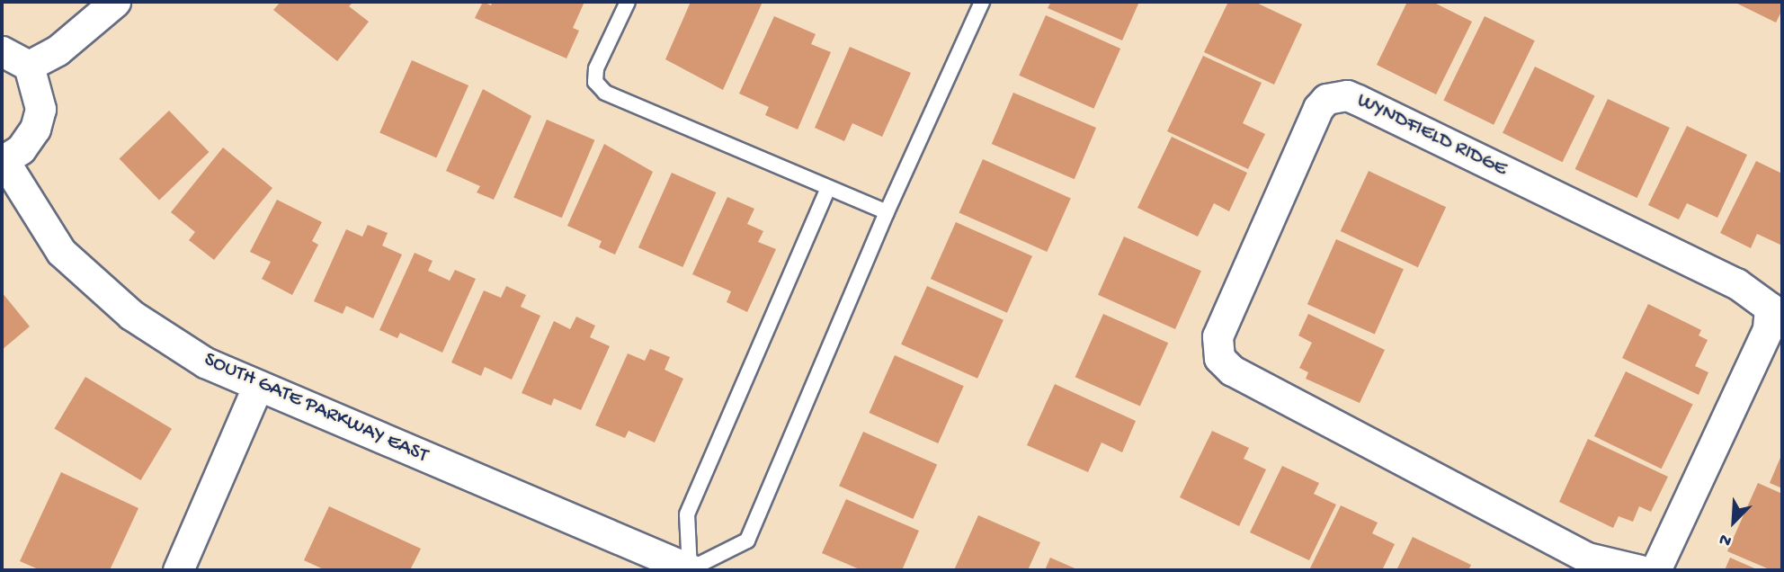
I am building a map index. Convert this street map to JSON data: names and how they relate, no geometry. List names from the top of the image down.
{
  "streets": {
    "street": ["WYNDFIELD RIDGE", "SOUTH GATE PARKWAY EAST"]
  },
  "north": "bottom left"
}
